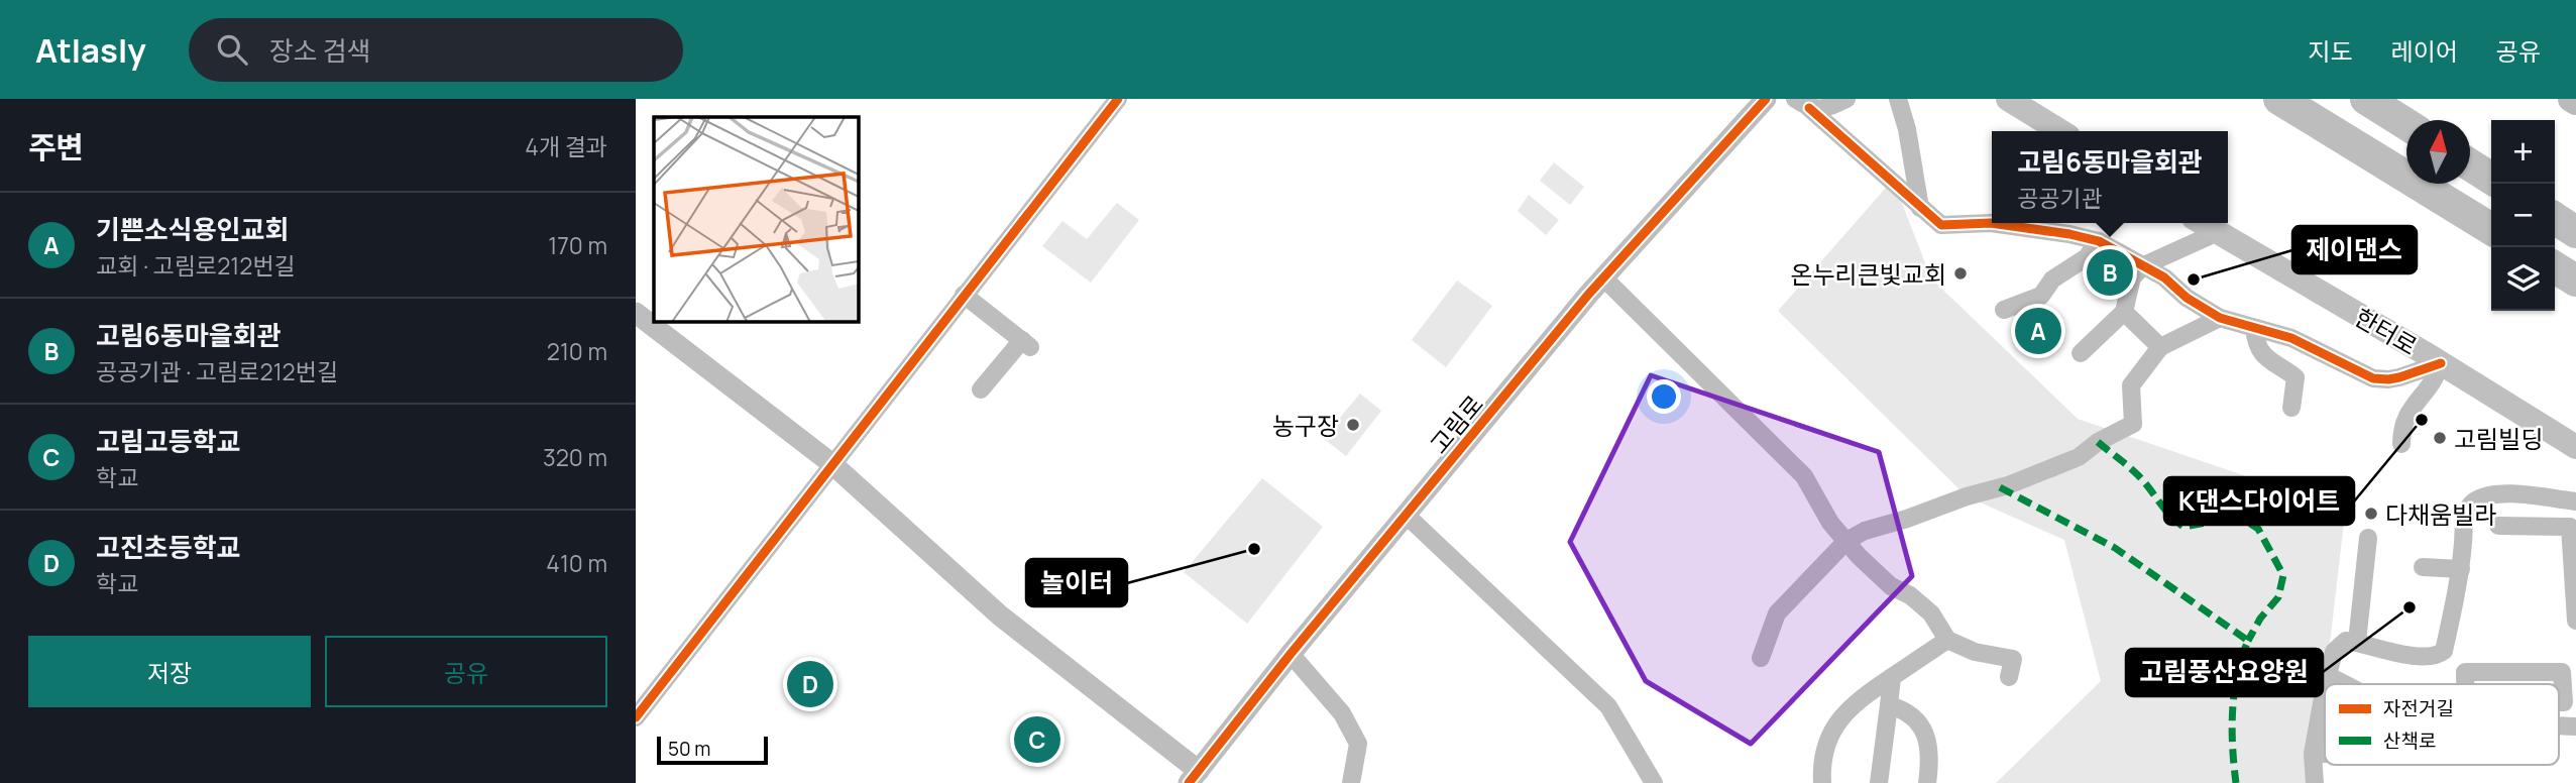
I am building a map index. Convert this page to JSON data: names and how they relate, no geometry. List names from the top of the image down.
{
  "streets": {
    "main road": ["한터로"],
    "street": ["고림로"]
  },
  "places": [
    "온누리큰빛교회",
    "제이댄스",
    "K댄스다이어트",
    "농구장",
    "고림빌딩",
    "다채움빌라",
    "놀이터",
    "고림풍산요양원"
  ],
  "legend": ["자전거길", "산책로"],
  "scale_bar": "50 m",
  "north": "top",
  "page": {
    "header": "Atlasly",
    "search": "장소 검색",
    "nav": ["지도", "레이어", "공유"],
    "heading": ["주변", "4개 결과"],
    "map_buttons": ["+", "−"],
    "popup": ["고림6동마을회관", "공공기관"],
    "list": [
      {
        "mark": "A",
        "name": "기쁜소식용인교회",
        "note": "교회 · 고림로212번길",
        "value": "170 m"
      },
      {
        "mark": "B",
        "name": "고림6동마을회관",
        "note": "공공기관 · 고림로212번길",
        "value": "210 m"
      },
      {
        "mark": "C",
        "name": "고림고등학교",
        "note": "학교",
        "value": "320 m"
      },
      {
        "mark": "D",
        "name": "고진초등학교",
        "note": "학교",
        "value": "410 m"
      }
    ],
    "pins": [
      "B",
      "A",
      "D",
      "C"
    ],
    "buttons": ["저장", "공유"],
    "scale": "50 m"
  }
}
